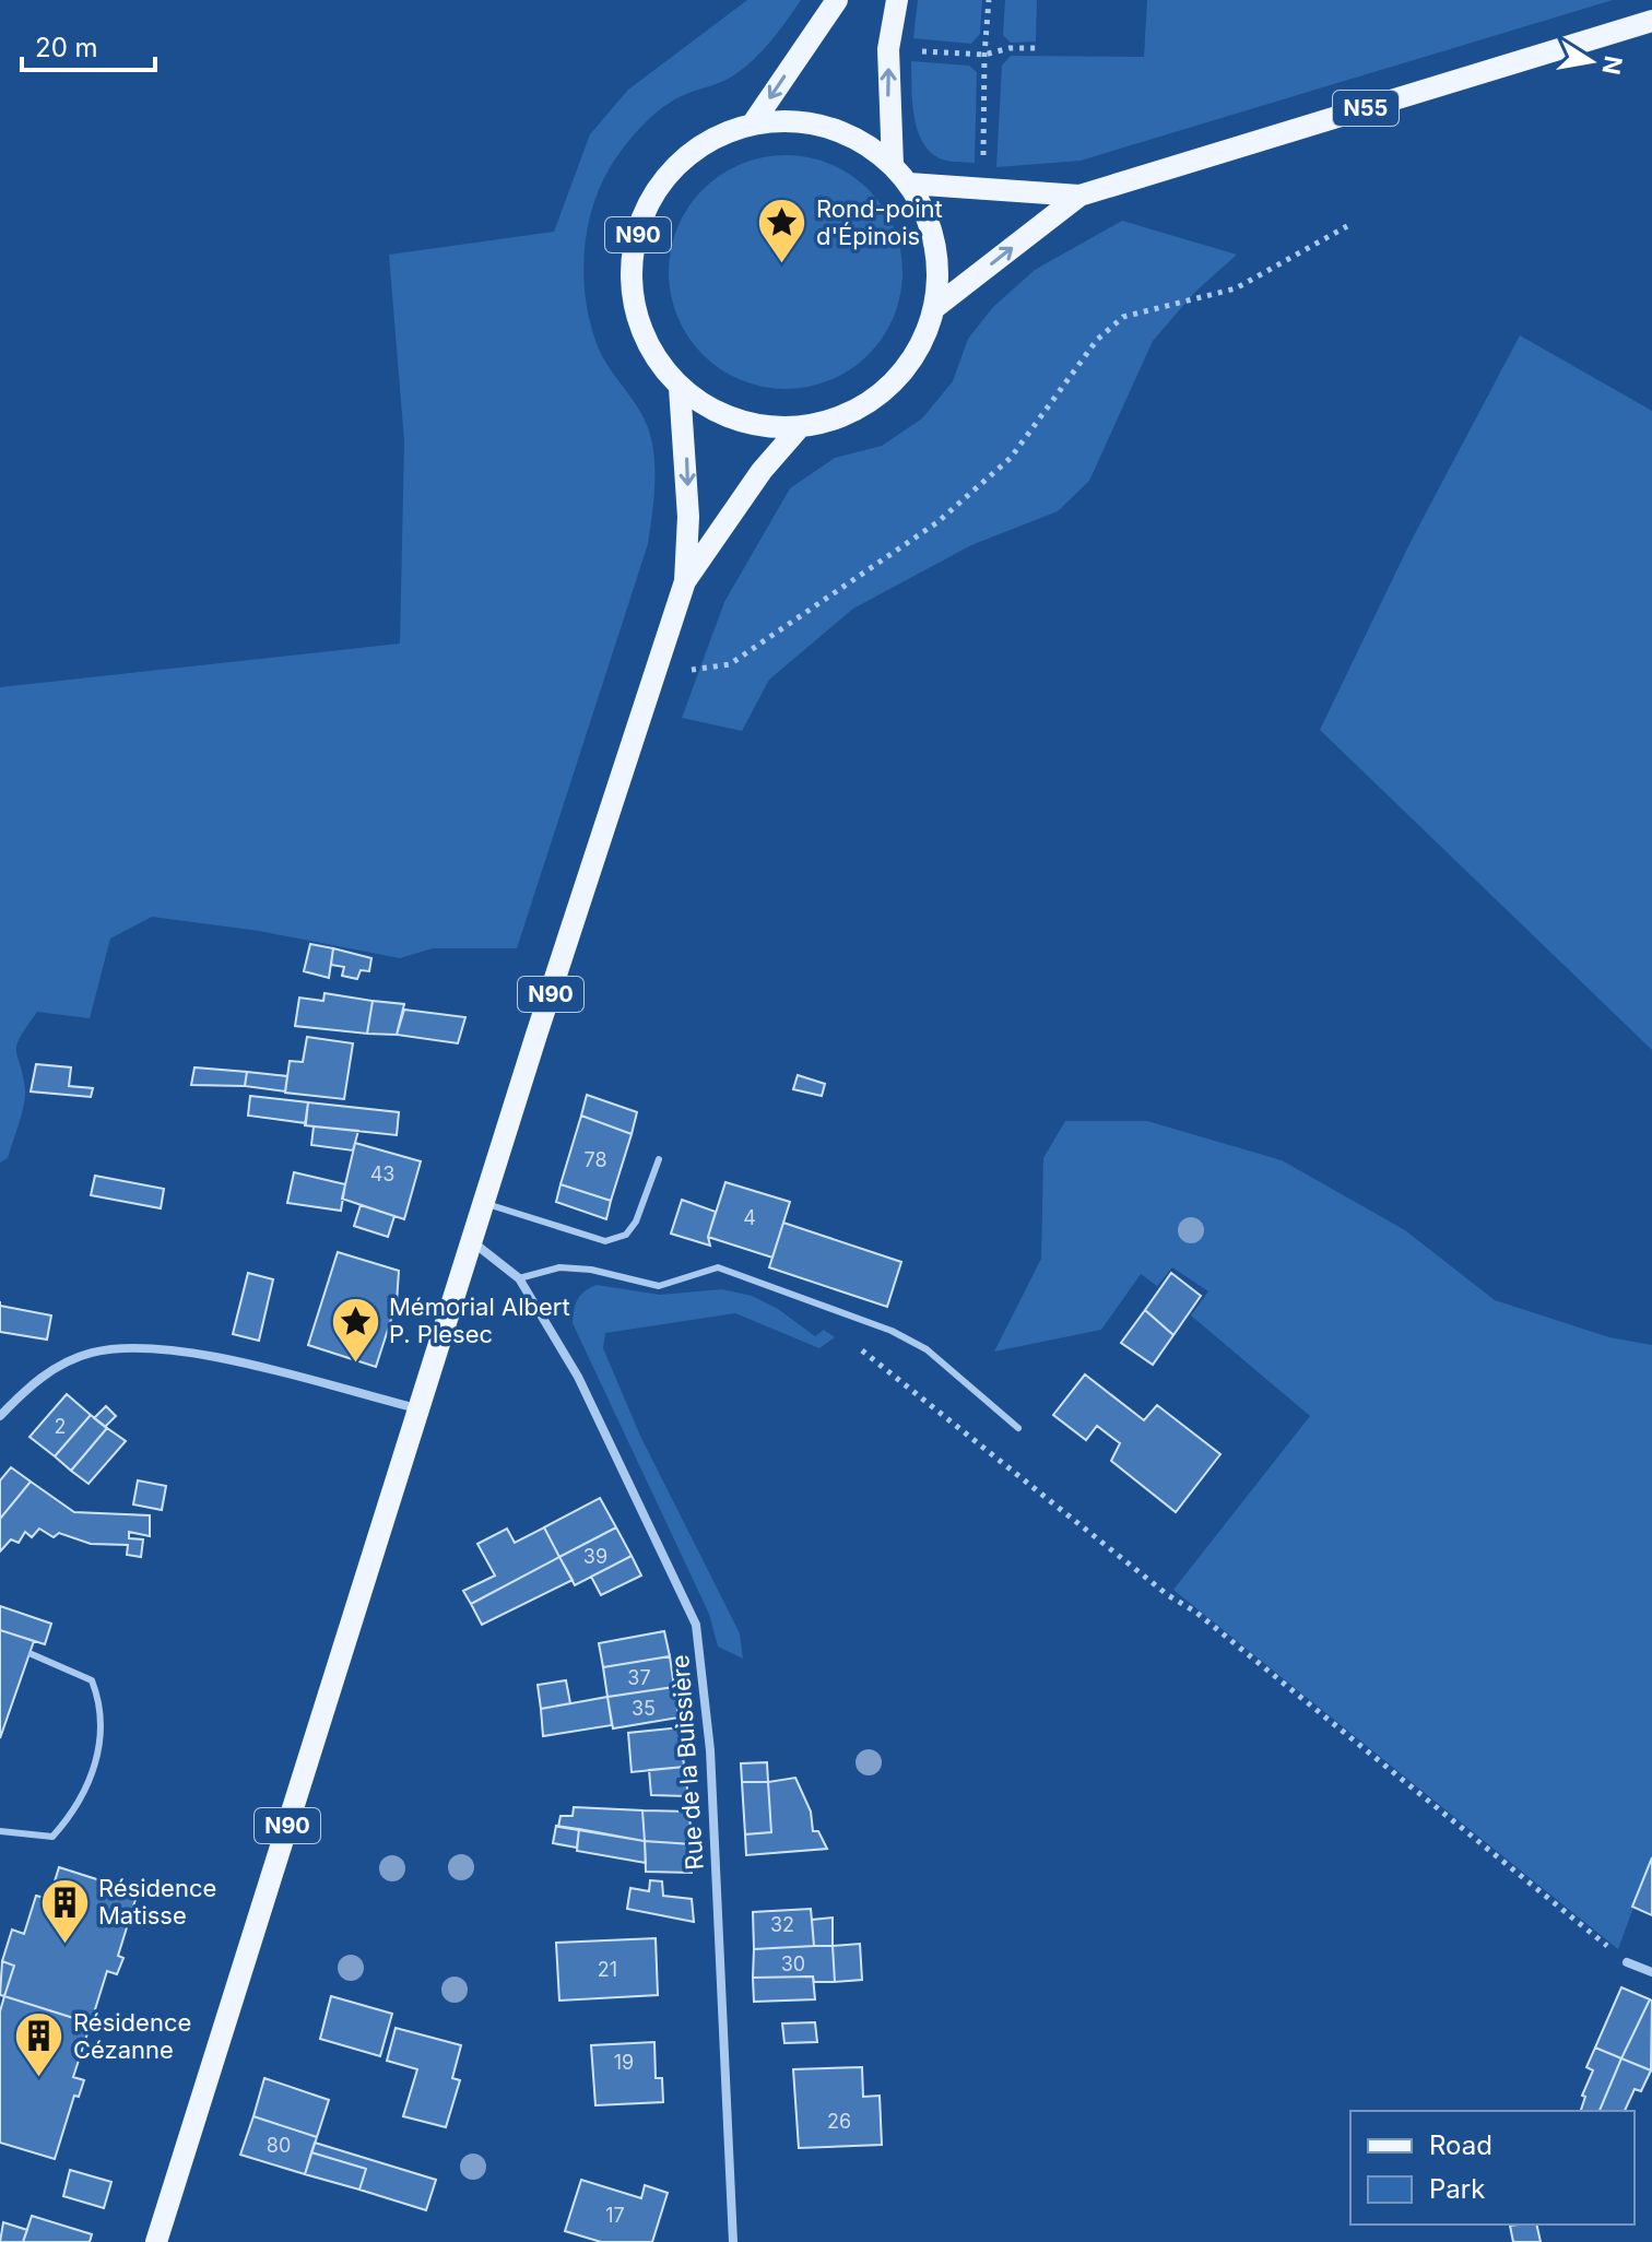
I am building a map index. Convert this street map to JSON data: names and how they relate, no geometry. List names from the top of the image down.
{
  "streets": {
    "main road": ["N55", "N90"],
    "street": ["Rue de la Buissière"]
  },
  "crossings": [
    ["N55", "N90"],
    ["N90", "Rue de la Buissière"]
  ],
  "places": {
    "place": ["Rond-point d'Épinois", "Mémorial Albert P. Plesec"],
    "building": ["Résidence Matisse", "Résidence Cézanne"]
  },
  "house_numbers": [
    "78",
    "43",
    "4",
    "2",
    "39",
    "37",
    "35",
    "32",
    "30",
    "21",
    "19",
    "26",
    "80",
    "17"
  ],
  "legend": ["Road", "Park"],
  "scale_bar": "20 m",
  "north": "right"
}
